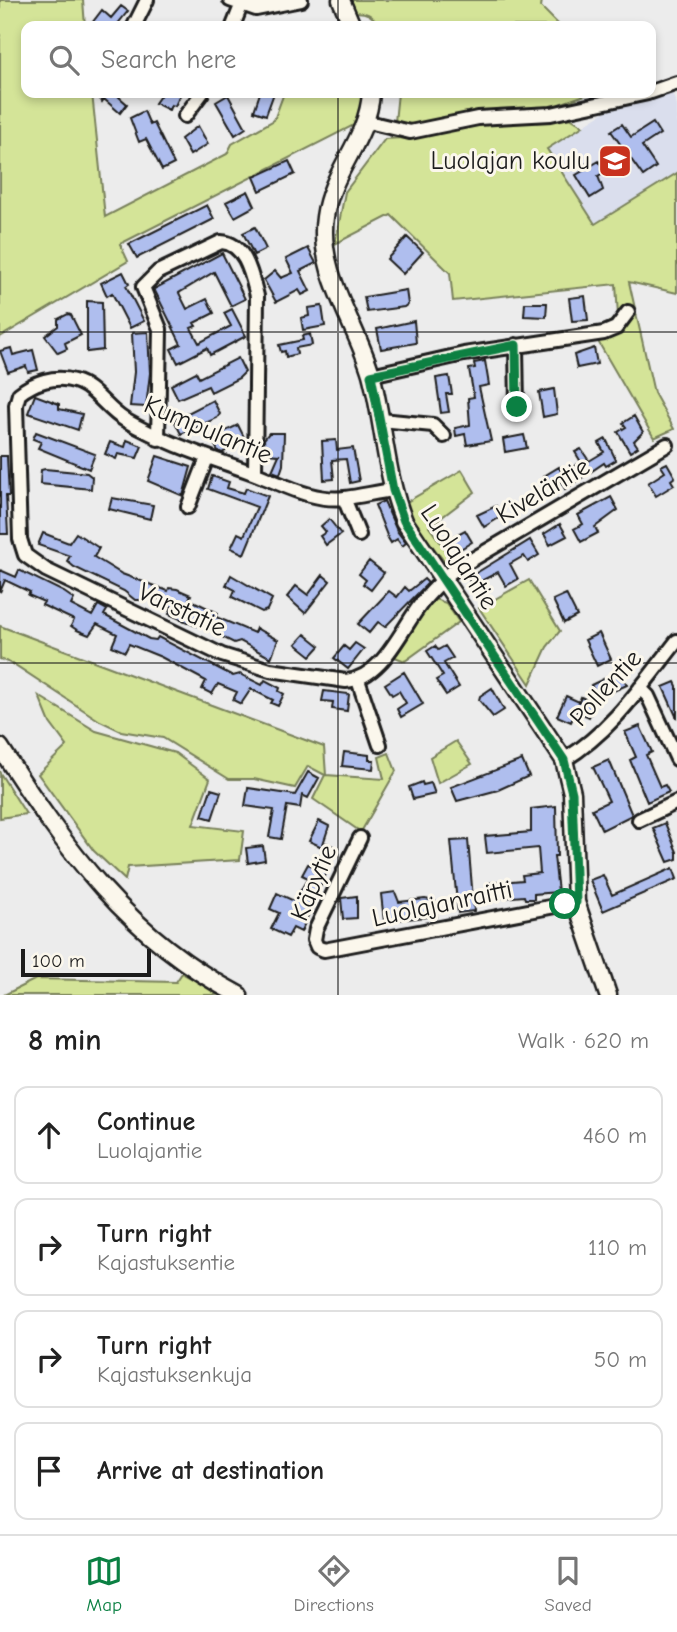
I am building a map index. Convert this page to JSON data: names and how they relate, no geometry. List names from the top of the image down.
{
  "streets": {
    "main road": ["Luolajantie"],
    "street": [
      "Kumpulantie",
      "Kiveläntie",
      "Varstatie",
      "Pollentie",
      "Käpytie",
      "Luolajanraitti"
    ]
  },
  "crossings": [
    ["Kumpulantie", "Luolajantie"],
    ["Kumpulantie", "Varstatie"],
    ["Kiveläntie", "Luolajantie"],
    ["Luolajantie", "Pollentie"],
    ["Luolajantie", "Luolajanraitti"],
    ["Käpytie", "Luolajanraitti"]
  ],
  "places": {
    "school or university": ["Luolajan koulu"]
  },
  "scale_bar": "100 m",
  "page": {
    "search": "Search here",
    "scale": "100 m",
    "heading": ["8 min", "Walk · 620 m"],
    "list": [
      ["Continue", "Luolajantie", "460 m"],
      ["Turn right", "Kajastuksentie", "110 m"],
      ["Turn right", "Kajastuksenkuja", "50 m"],
      "Arrive at destination"
    ],
    "nav": ["Map", "Directions", "Saved"]
  }
}
